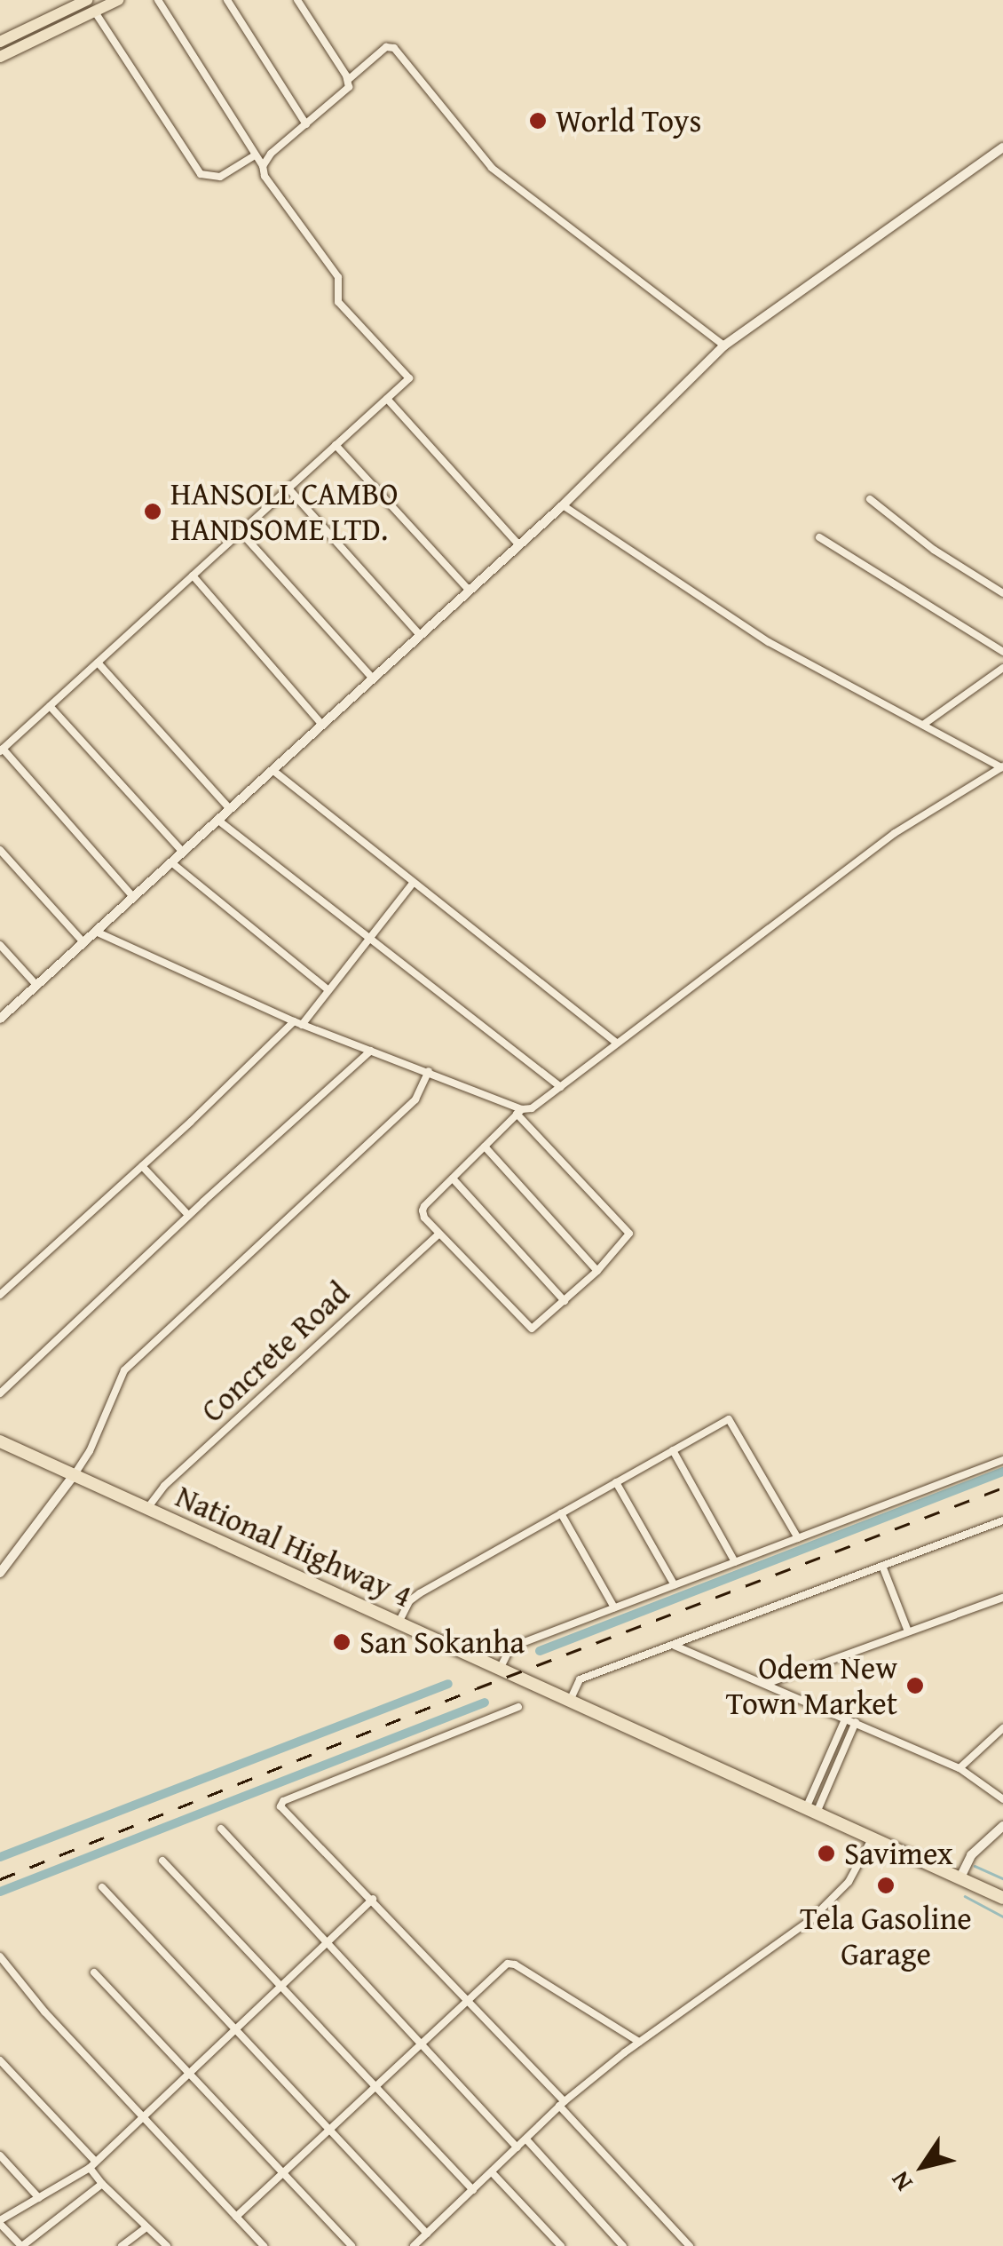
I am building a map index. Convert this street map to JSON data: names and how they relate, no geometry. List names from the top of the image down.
{
  "streets": {
    "highway": ["National Highway 4"],
    "street": ["Concrete Road"]
  },
  "crossings": [
    ["Concrete Road", "National Highway 4"]
  ],
  "places": [
    "World Toys",
    "HANSOLL CAMBO HANDSOME LTD.",
    "San Sokanha",
    "Odem New Town Market",
    "Savimex",
    "Tela Gasoline Garage"
  ],
  "north": "bottom left"
}
